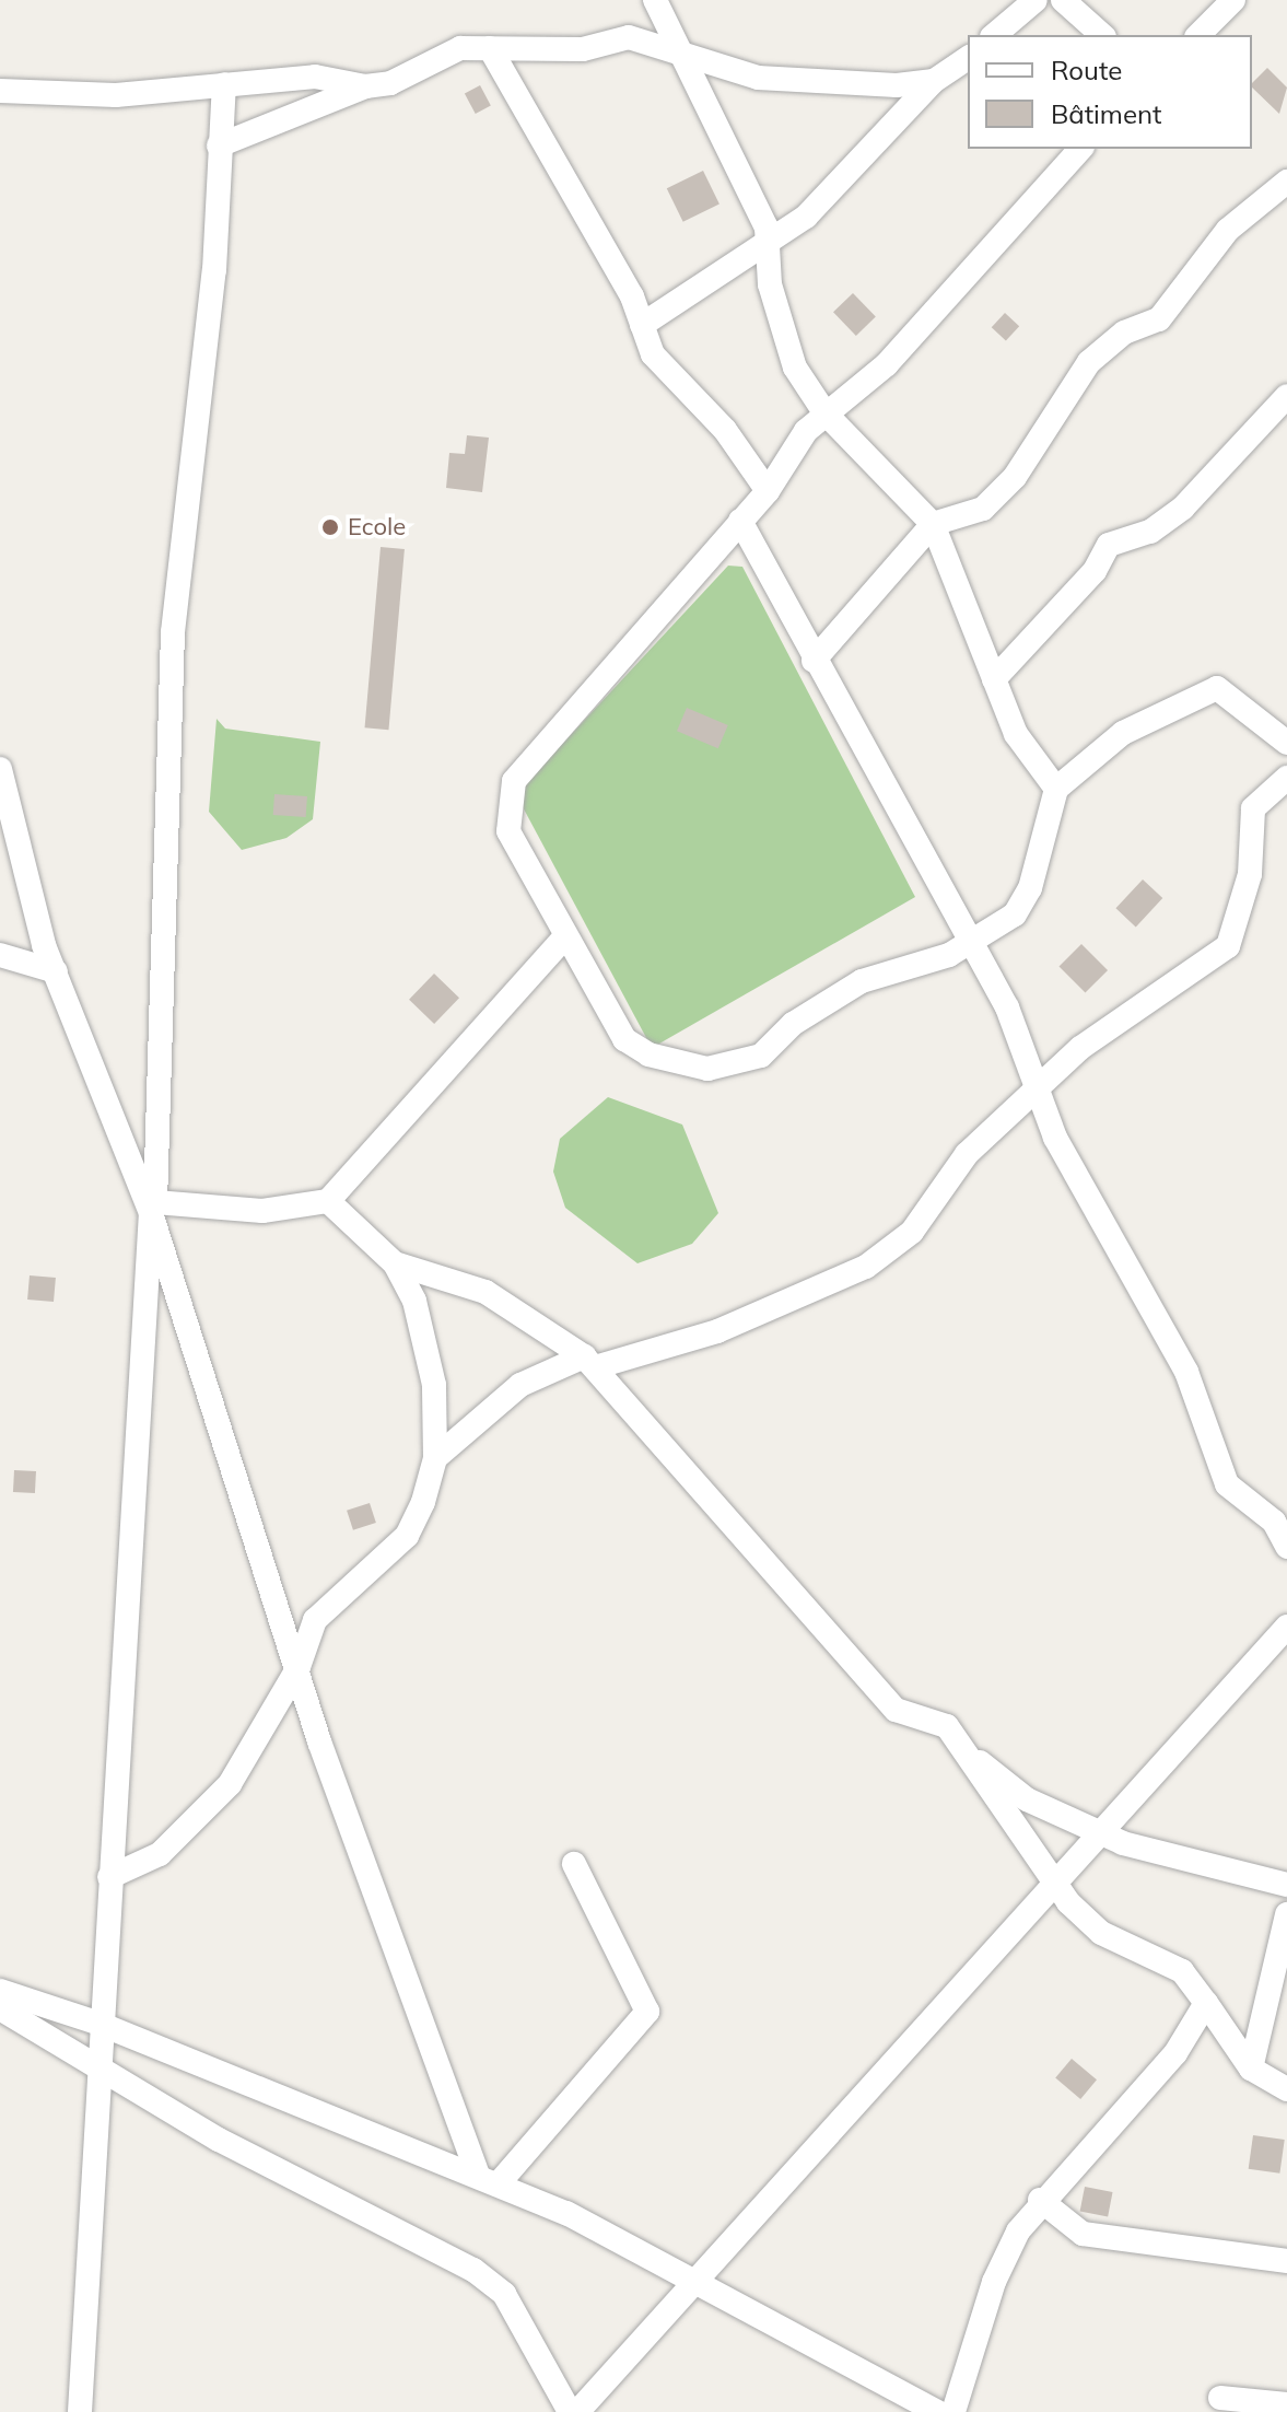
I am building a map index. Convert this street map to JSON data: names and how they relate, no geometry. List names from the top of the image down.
{
  "places": ["Ecole"],
  "legend": ["Route", "Bâtiment"]
}
